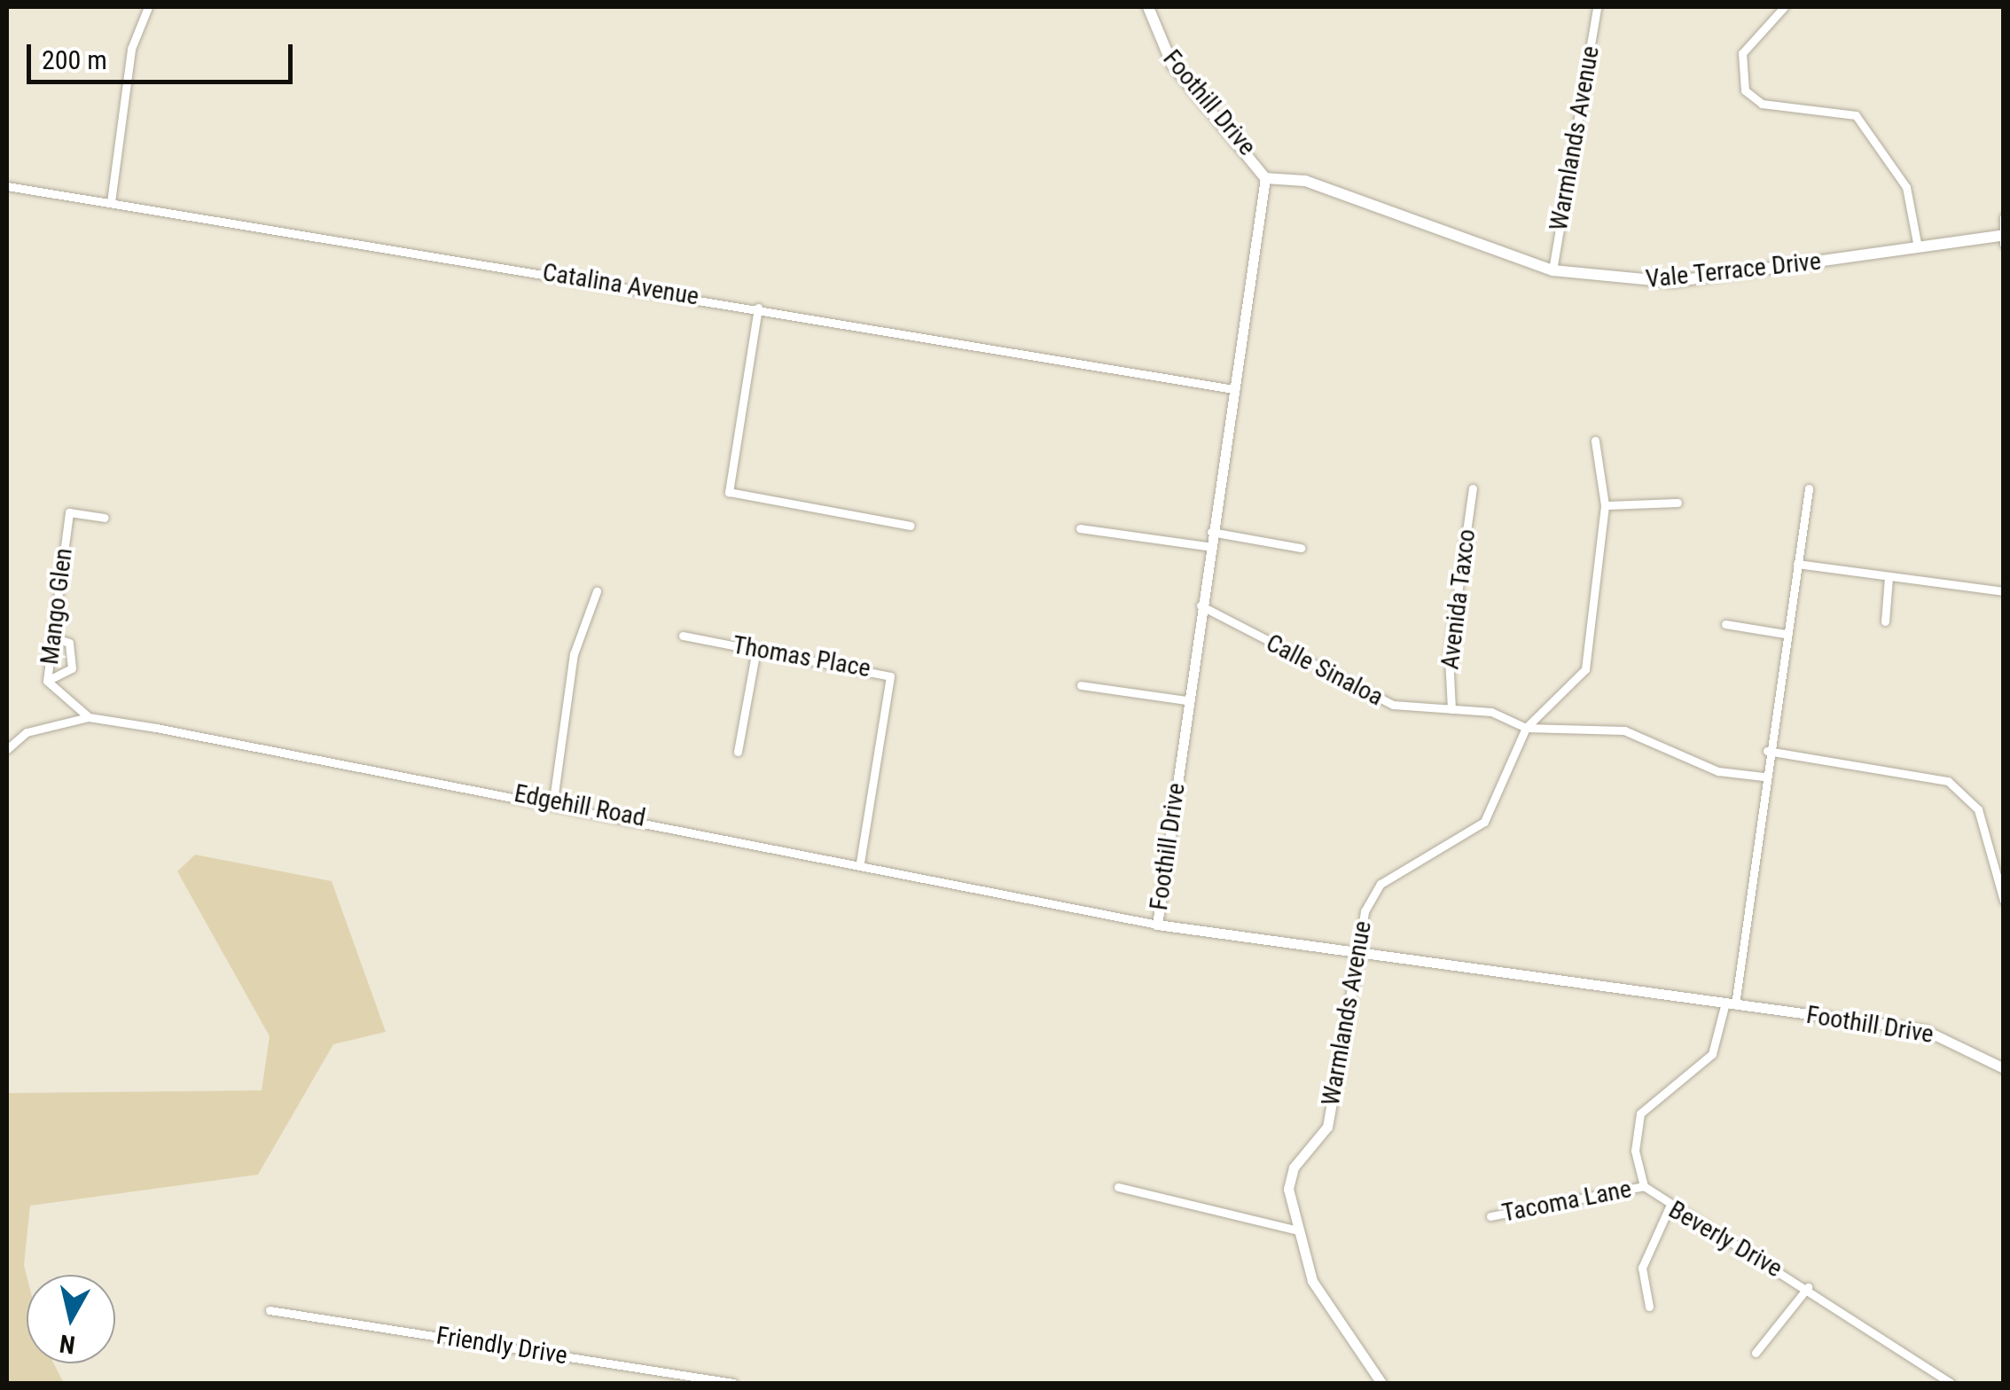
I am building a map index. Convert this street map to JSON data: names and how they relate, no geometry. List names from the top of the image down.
{
  "streets": {
    "main road": ["Foothill Drive", "Vale Terrace Drive"],
    "street": [
      "Warmlands Avenue",
      "Catalina Avenue",
      "Avenida Taxco",
      "Mango Glen",
      "Thomas Place",
      "Calle Sinaloa",
      "Edgehill Road",
      "Tacoma Lane",
      "Beverly Drive",
      "Friendly Drive"
    ]
  },
  "crossings": [
    ["Foothill Drive", "Warmlands Avenue"],
    ["Foothill Drive", "Vale Terrace Drive"],
    ["Foothill Drive", "Catalina Avenue"],
    ["Foothill Drive", "Calle Sinaloa"],
    ["Foothill Drive", "Edgehill Road"],
    ["Foothill Drive", "Beverly Drive"],
    ["Warmlands Avenue", "Vale Terrace Drive"],
    ["Warmlands Avenue", "Calle Sinaloa"],
    ["Avenida Taxco", "Calle Sinaloa"],
    ["Mango Glen", "Edgehill Road"],
    ["Thomas Place", "Edgehill Road"],
    ["Calle Sinaloa", "Beverly Drive"],
    ["Tacoma Lane", "Beverly Drive"]
  ],
  "scale_bar": "200 m",
  "north": "bottom"
}
